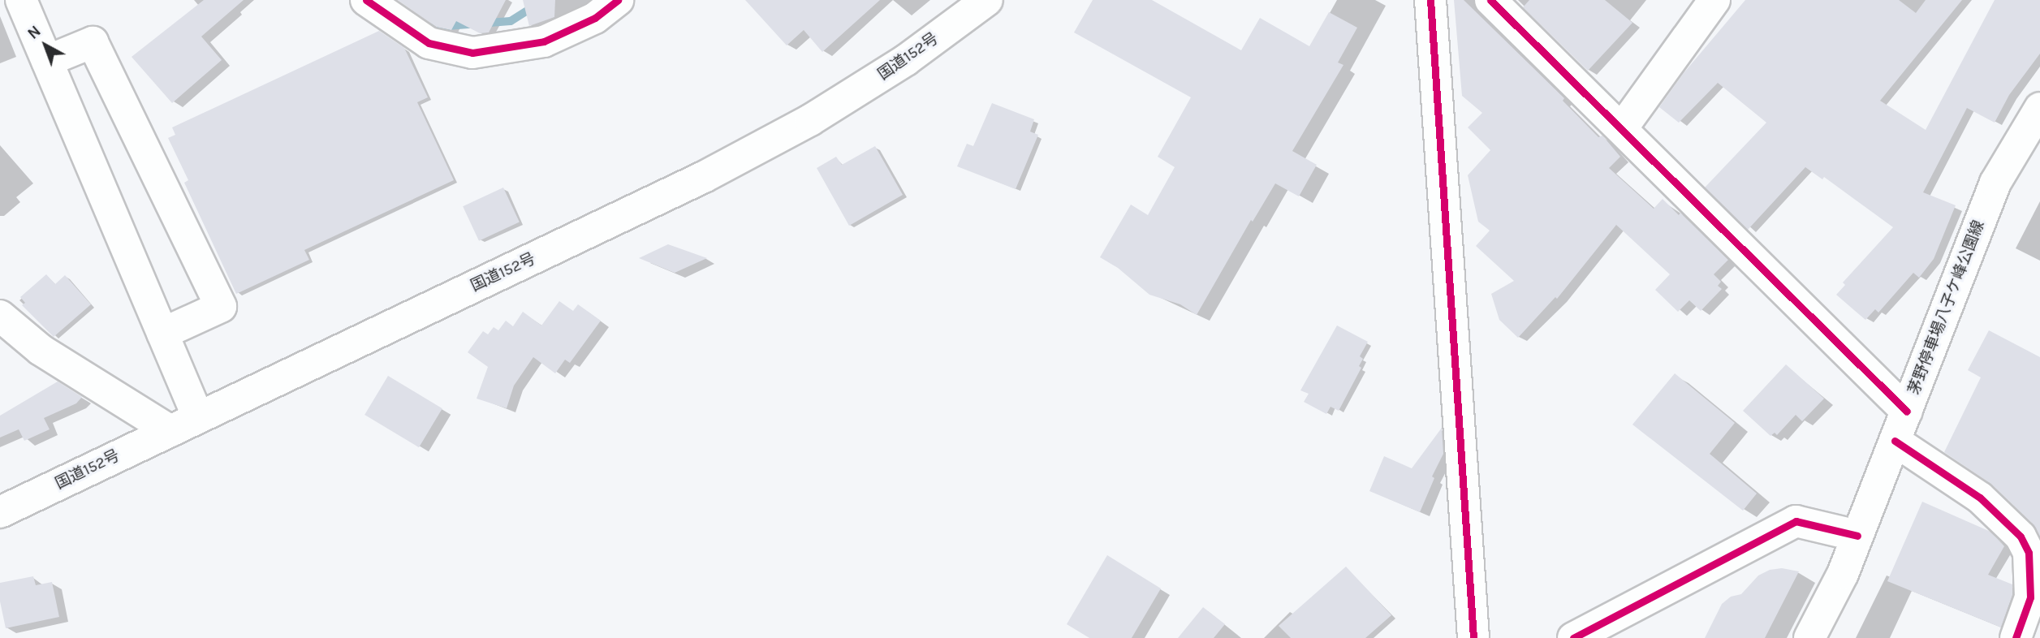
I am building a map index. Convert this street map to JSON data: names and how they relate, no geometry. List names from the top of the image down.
{
  "streets": {
    "main road": ["国道152号", "茅野停車場八子ケ峰公園線"]
  },
  "north": "top left"
}
